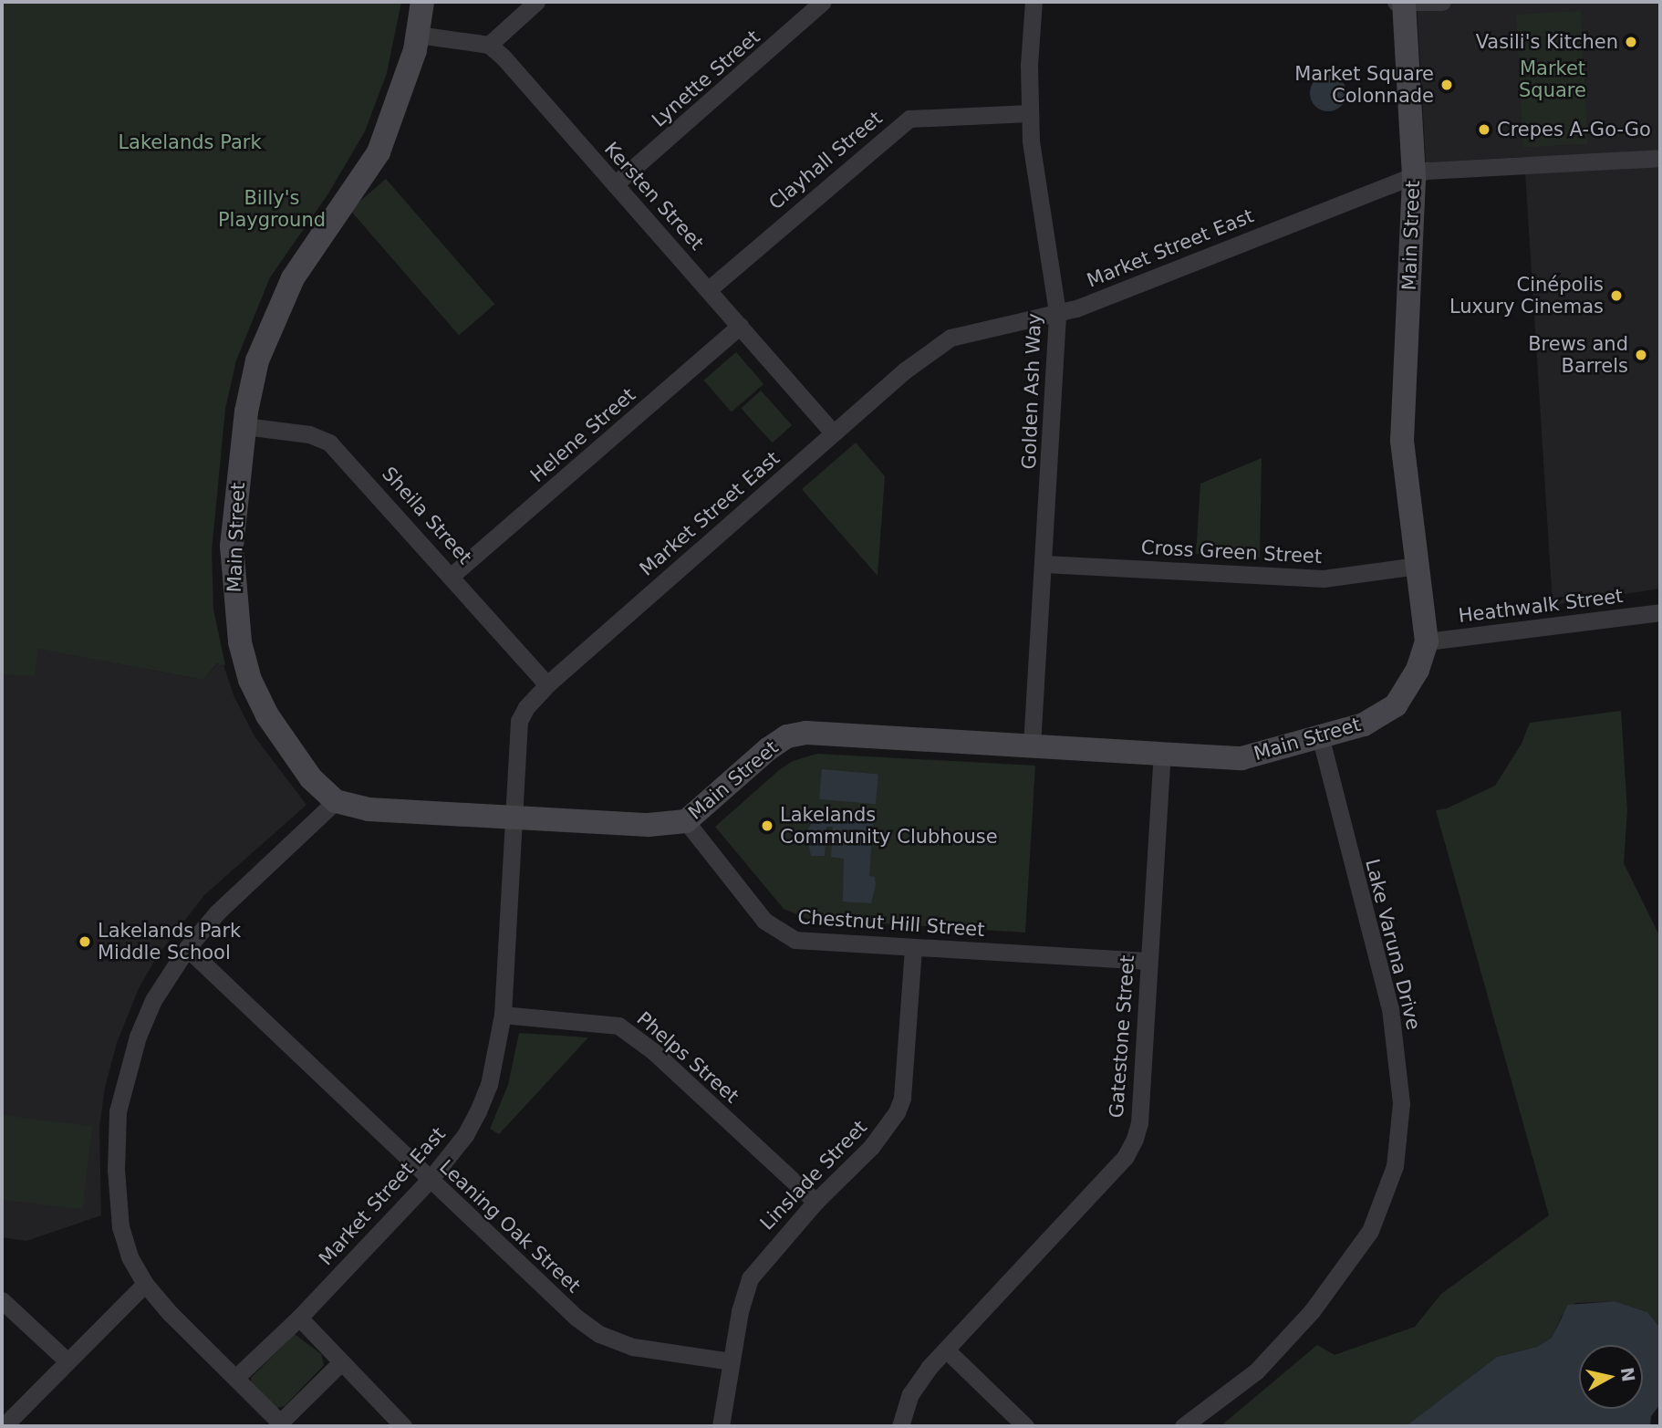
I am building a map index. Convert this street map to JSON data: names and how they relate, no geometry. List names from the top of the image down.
{
  "streets": {
    "street": [
      "Lynette Street",
      "Clayhall Street",
      "Kersten Street",
      "Main Street",
      "Market Street East",
      "Golden Ash Way",
      "Helene Street",
      "Sheila Street",
      "Cross Green Street",
      "Heathwalk Street",
      "Chestnut Hill Street",
      "Lake Varuna Drive",
      "Gatestone Street",
      "Phelps Street",
      "Linslade Street",
      "Leaning Oak Street"
    ]
  },
  "crossings": [
    ["Lynette Street", "Kersten Street"],
    ["Clayhall Street", "Kersten Street"],
    ["Clayhall Street", "Golden Ash Way"],
    ["Kersten Street", "Market Street East"],
    ["Kersten Street", "Helene Street"],
    ["Main Street", "Market Street East"],
    ["Main Street", "Golden Ash Way"],
    ["Main Street", "Sheila Street"],
    ["Main Street", "Cross Green Street"],
    ["Main Street", "Heathwalk Street"],
    ["Main Street", "Chestnut Hill Street"],
    ["Main Street", "Lake Varuna Drive"],
    ["Main Street", "Gatestone Street"],
    ["Market Street East", "Golden Ash Way"],
    ["Market Street East", "Sheila Street"],
    ["Market Street East", "Phelps Street"],
    ["Market Street East", "Leaning Oak Street"],
    ["Golden Ash Way", "Cross Green Street"],
    ["Helene Street", "Sheila Street"],
    ["Chestnut Hill Street", "Gatestone Street"],
    ["Chestnut Hill Street", "Linslade Street"],
    ["Phelps Street", "Linslade Street"],
    ["Linslade Street", "Leaning Oak Street"]
  ],
  "parks": ["Market Square", "Lakelands Park", "Billy's Playground"],
  "places": [
    "Vasili's Kitchen",
    "Market Square Colonnade",
    "Crepes A-Go-Go",
    "Cinépolis Luxury Cinemas",
    "Brews and Barrels",
    "Lakelands Community Clubhouse",
    "Lakelands Park Middle School"
  ],
  "north": "right"
}
